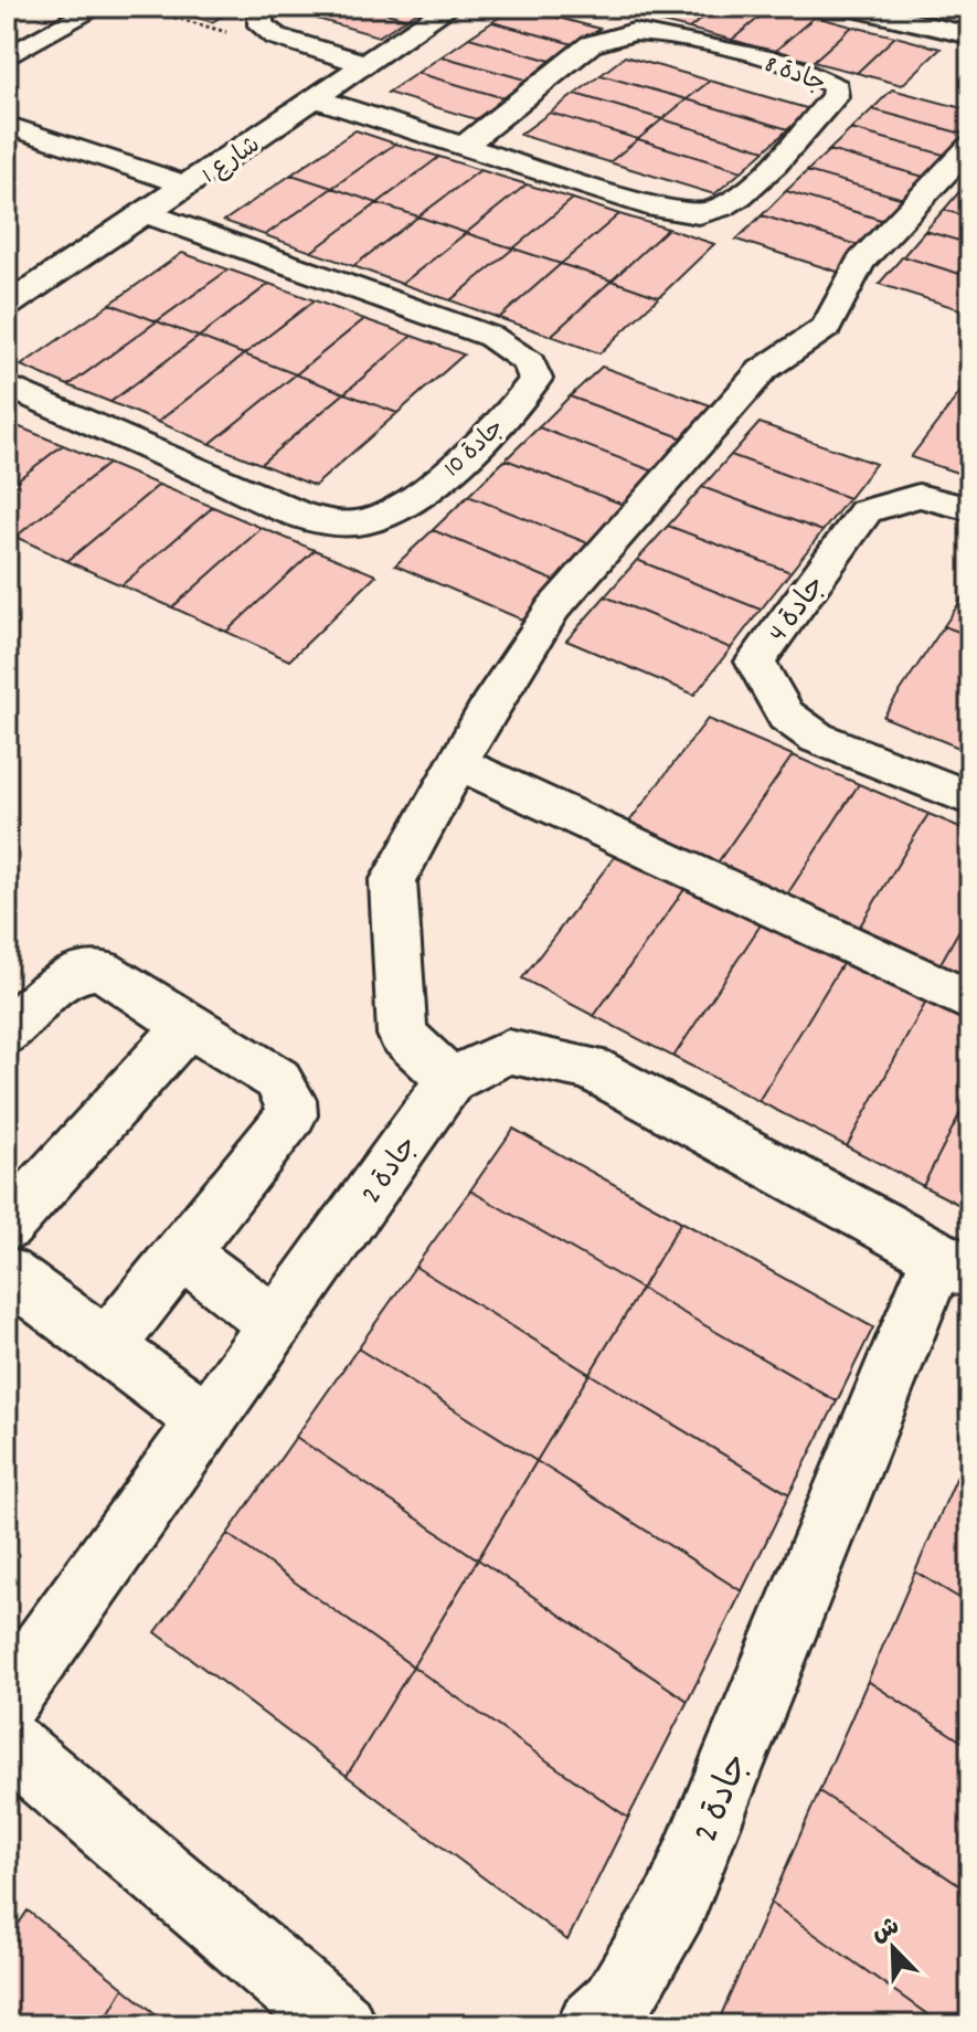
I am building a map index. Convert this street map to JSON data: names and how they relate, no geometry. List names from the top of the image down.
{
  "streets": {
    "street": [
      "جادة 8",
      "شارع 1",
      "جادة 10",
      "جادة 4",
      "جادة 2"
    ]
  },
  "crossings": [
    ["جادة 8", "شارع 1"],
    ["شارع 1", "جادة 10"]
  ],
  "north": "top left"
}
